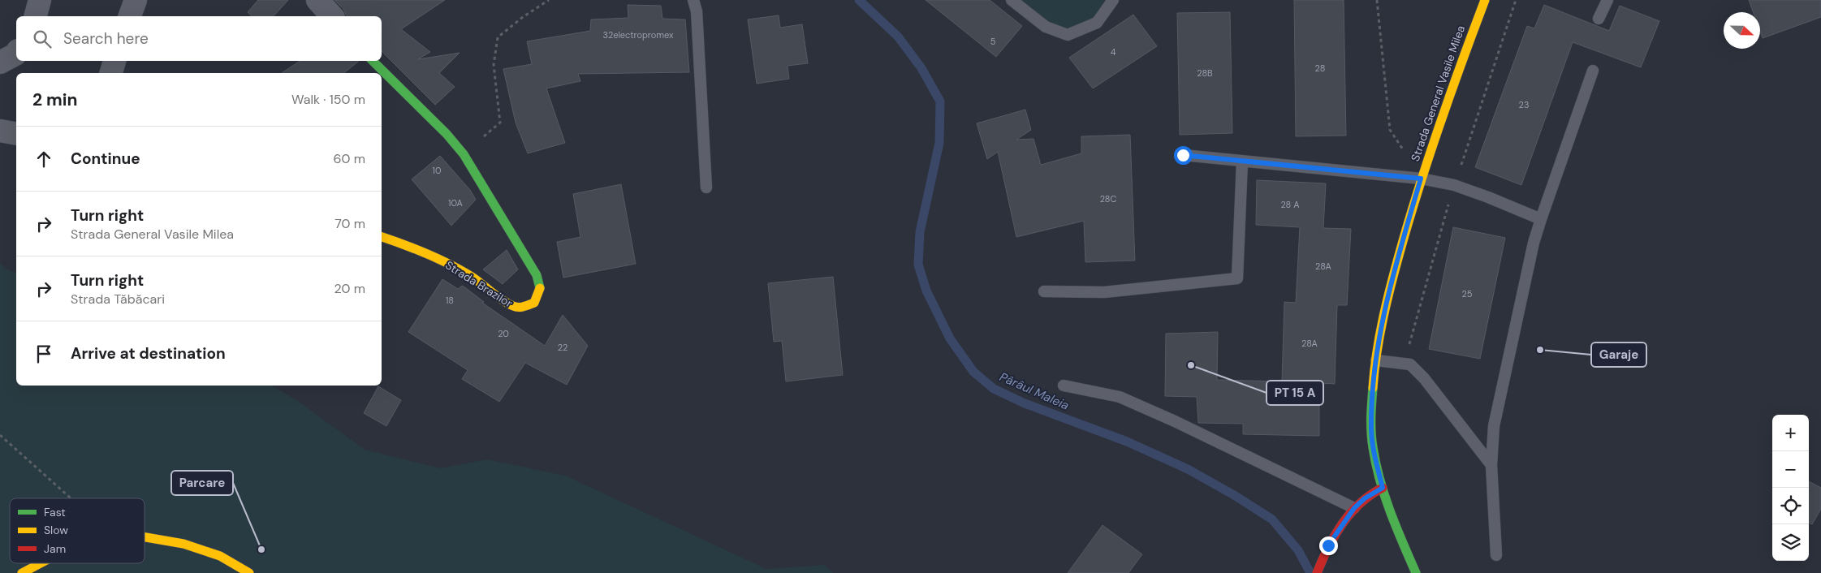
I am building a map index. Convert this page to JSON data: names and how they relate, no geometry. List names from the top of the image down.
{
  "streets": {
    "street": ["Strada General Vasile Milea", "Strada Brazilor"]
  },
  "water": ["Pârâul Maleia"],
  "places": ["Garaje", "PT 15 A", "Parcare"],
  "house_numbers": [
    "32electropromex",
    "5",
    "4",
    "28",
    "28B",
    "23",
    "10",
    "28C",
    "10A",
    "28 A",
    "28A",
    "25",
    "18",
    "20",
    "28A",
    "22"
  ],
  "legend": ["Fast", "Slow", "Jam"],
  "north": "right",
  "page": {
    "search": "Search here",
    "heading": ["2 min", "Walk · 150 m"],
    "list": [
      ["Continue", "60 m"],
      ["Turn right", "Strada General Vasile Milea", "70 m"],
      ["Turn right", "Strada Tăbăcari", "20 m"],
      "Arrive at destination"
    ],
    "map_buttons": ["+", "−"]
  }
}
